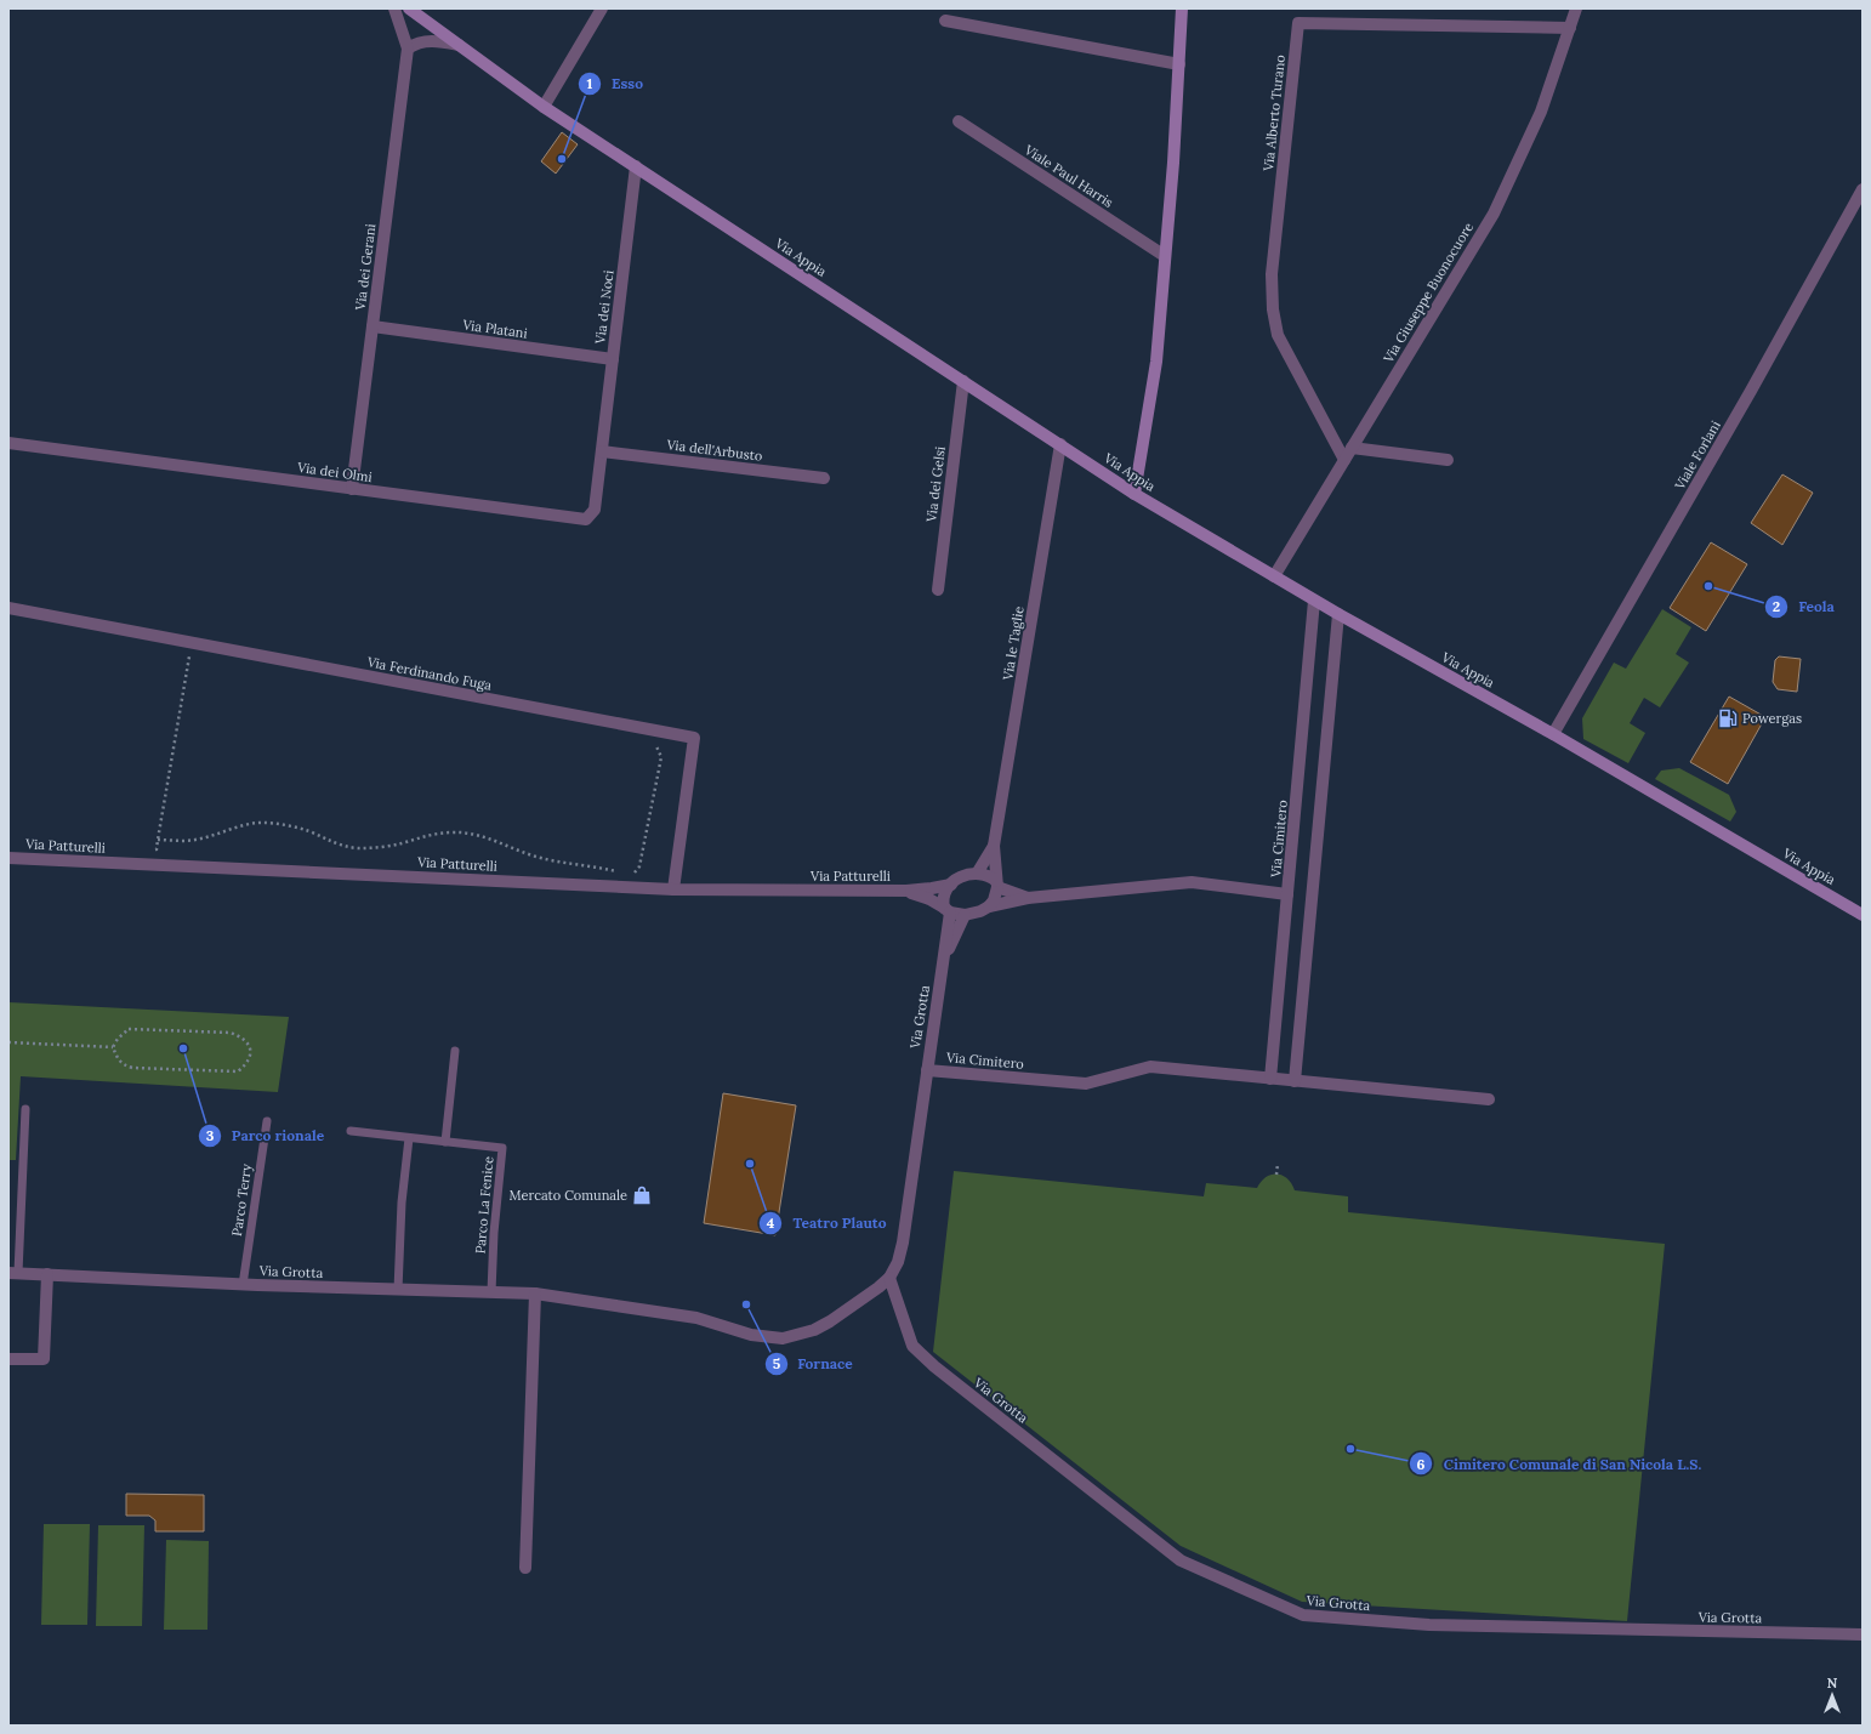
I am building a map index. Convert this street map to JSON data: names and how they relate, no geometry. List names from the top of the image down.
{
  "streets": {
    "street": [
      "Via Alberto Turano",
      "Viale Paul Harris",
      "Via Appia",
      "Via dei Gerani",
      "Via Giuseppe Buonocuore",
      "Via dei Noci",
      "Via Platani",
      "Via dell'Arbusto",
      "Viale Forlani",
      "Via dei Olmi",
      "Via dei Gelsi",
      "Via le Taglie",
      "Via Ferdinando Fuga",
      "Via Cimitero",
      "Via Patturelli",
      "Via Grotta"
    ],
    "lane": ["Parco Terry", "Parco La Fenice"]
  },
  "crossings": [
    ["Via Alberto Turano", "Via Giuseppe Buonocuore"],
    ["Via Appia", "Via Giuseppe Buonocuore"],
    ["Via Appia", "Via dei Noci"],
    ["Via Appia", "Viale Forlani"],
    ["Via Appia", "Via dei Gelsi"],
    ["Via Appia", "Via le Taglie"],
    ["Via Appia", "Via Cimitero"],
    ["Via dei Gerani", "Via Platani"],
    ["Via dei Gerani", "Via dei Olmi"],
    ["Via dei Noci", "Via Platani"],
    ["Via dei Noci", "Via dell'Arbusto"],
    ["Via dei Noci", "Via dei Olmi"],
    ["Via dell'Arbusto", "Via dei Olmi"],
    ["Via le Taglie", "Via Patturelli"],
    ["Via le Taglie", "Via Grotta"],
    ["Via Ferdinando Fuga", "Via Patturelli"],
    ["Via Cimitero", "Via Patturelli"],
    ["Via Cimitero", "Via Grotta"],
    ["Via Patturelli", "Via Grotta"],
    ["Via Grotta", "Parco Terry"],
    ["Via Grotta", "Parco La Fenice"]
  ],
  "places": {
    "other": [
      "Esso",
      "Feola",
      "Parco rionale",
      "Teatro Plauto",
      "Fornace",
      "Cimitero Comunale di San Nicola L.S."
    ],
    "fuel station": ["Powergas"],
    "shop": ["Mercato Comunale"]
  },
  "north": "top"
}
